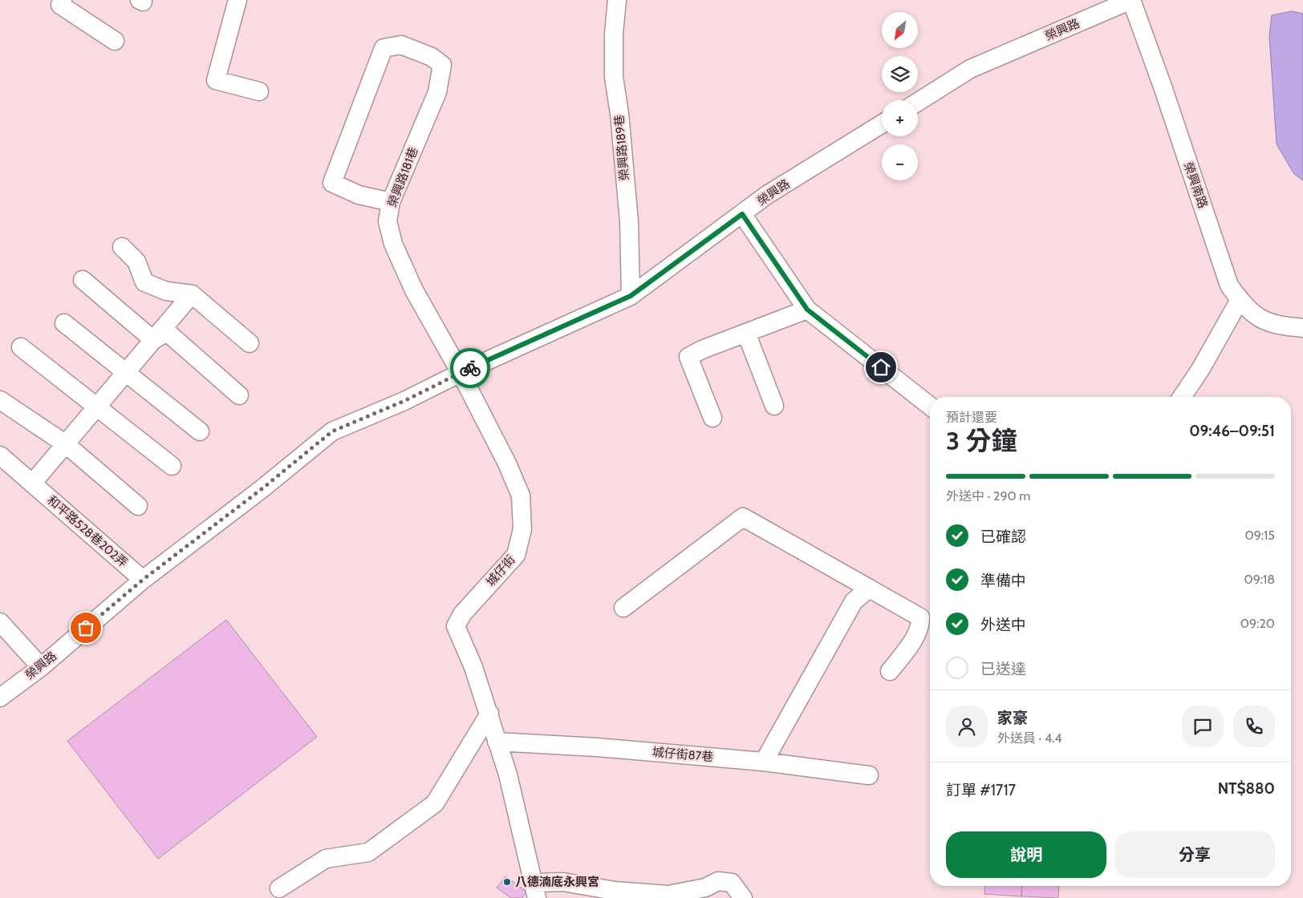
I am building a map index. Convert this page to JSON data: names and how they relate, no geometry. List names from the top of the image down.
{
  "streets": {
    "street": [
      "榮興路",
      "榮興路189巷",
      "榮興路181巷",
      "榮興南路",
      "和平路528巷202弄",
      "城仔街",
      "城仔街87巷"
    ]
  },
  "crossings": [
    ["榮興路", "榮興路189巷"],
    ["榮興路", "榮興路181巷"],
    ["榮興路", "榮興南路"],
    ["榮興路", "和平路528巷202弄"],
    ["榮興路", "城仔街"],
    ["榮興路181巷", "城仔街"],
    ["城仔街", "城仔街87巷"]
  ],
  "places": ["八德湳底永興宮"],
  "north": "bottom left",
  "page": {
    "map_buttons": ["+", "−"],
    "heading": ["3 分鐘", "預計還要", "09:46–09:51"],
    "panel": [
      "家豪",
      "外送員 · 4.4",
      "訂單 #1717",
      "NT$880"
    ],
    "bar": "外送中 · 290 m",
    "list": [
      ["已確認", "09:15"],
      ["準備中", "09:18"],
      ["外送中", "09:20"],
      "已送達"
    ],
    "buttons": ["說明", "分享"]
  }
}
